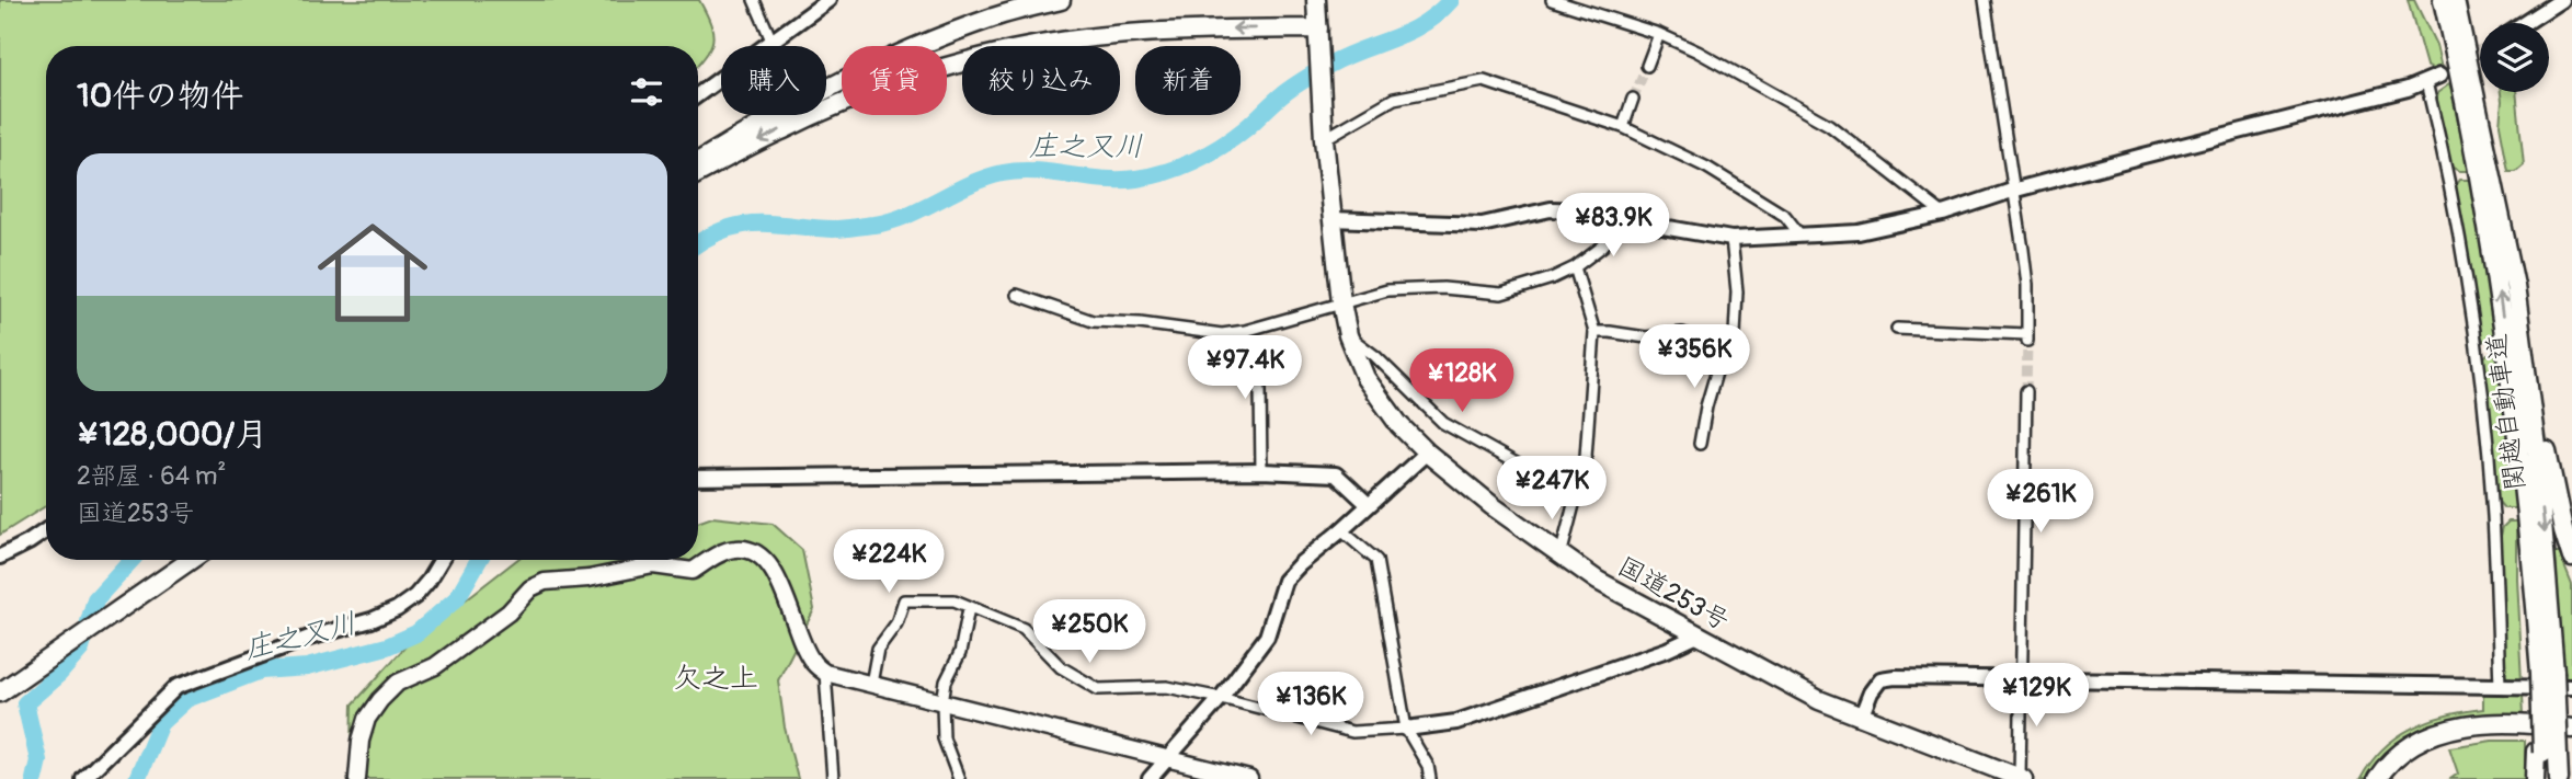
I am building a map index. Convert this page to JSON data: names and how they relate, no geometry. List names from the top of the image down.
{
  "streets": {
    "highway": ["関越自動車道", "国道253号"]
  },
  "districts": ["欠之上"],
  "water": ["庄之又川"],
  "page": {
    "chip": [
      "購入",
      "賃貸",
      "絞り込み",
      "新着"
    ],
    "heading": "10件の物件",
    "list": [
      {
        "name": "¥128,000/月",
        "note": "2部屋 · 64 m² · 国道253号"
      }
    ],
    "price": [
      "¥83.9K",
      "¥356K",
      "¥97.4K",
      "¥128K",
      "¥247K",
      "¥261K",
      "¥224K",
      "¥250K",
      "¥129K",
      "¥136K"
    ]
  }
}
